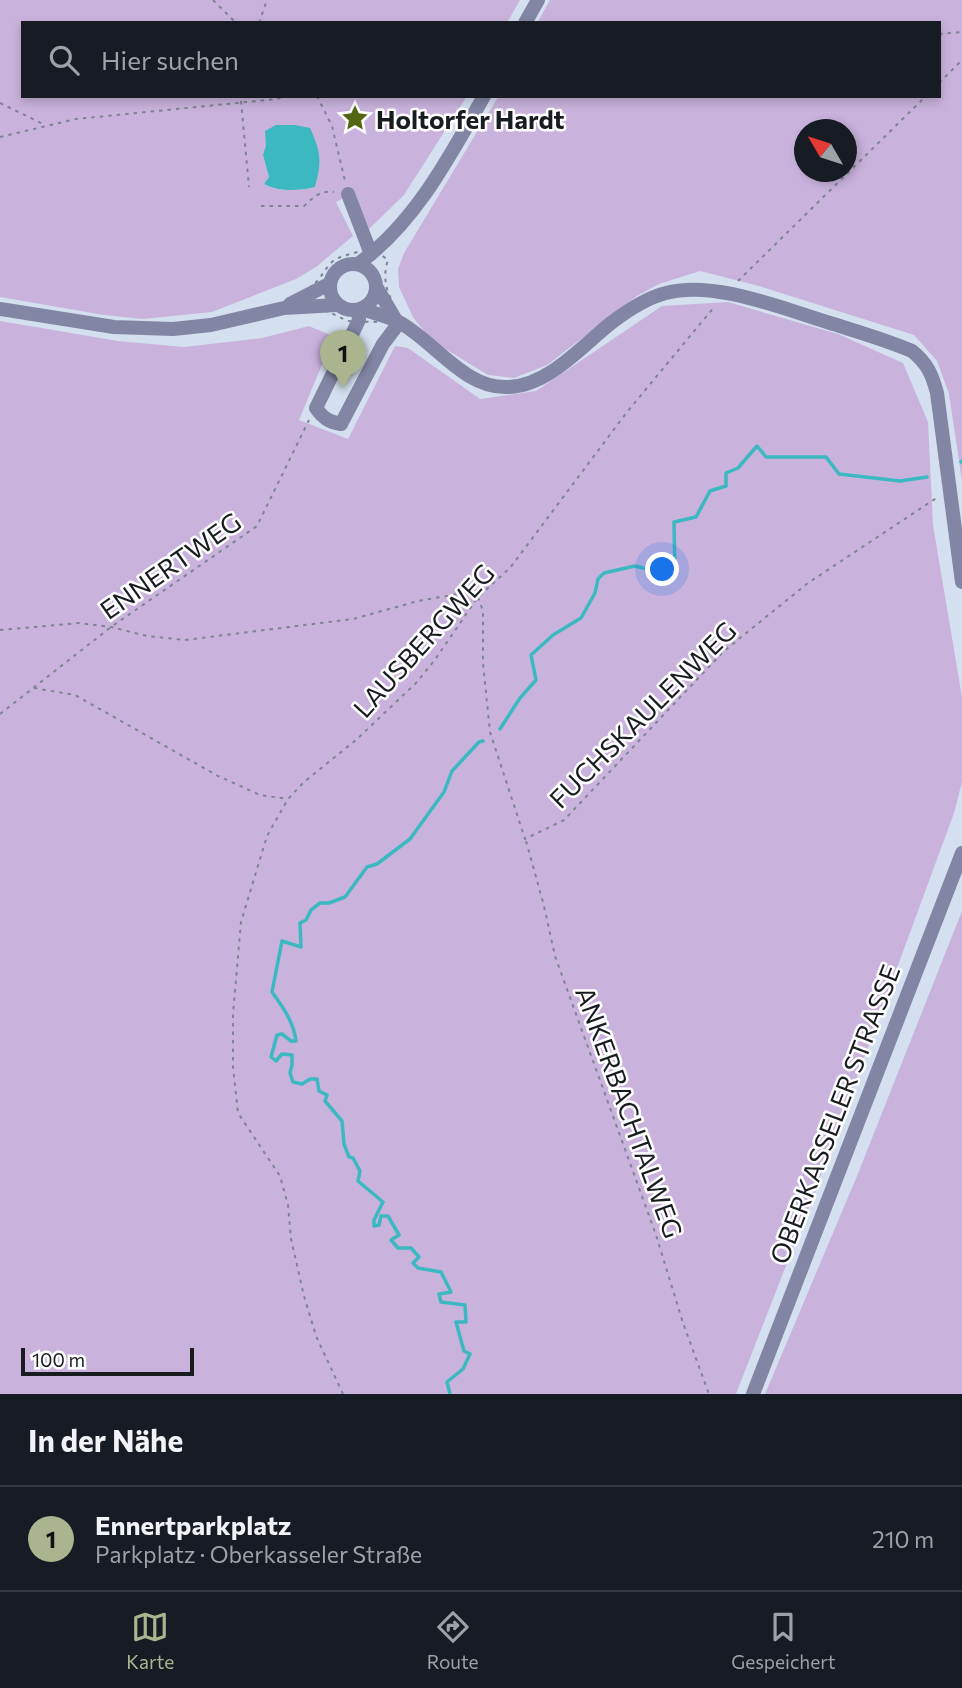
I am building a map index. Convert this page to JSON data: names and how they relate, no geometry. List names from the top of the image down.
{
  "streets": {
    "street": ["OBERKASSELER STRASSE"],
    "path": [
      "ENNERTWEG",
      "LAUSBERGWEG",
      "FUCHSKAULENWEG",
      "ANKERBACHTALWEG"
    ]
  },
  "crossings": [
    ["LAUSBERGWEG", "FUCHSKAULENWEG"],
    ["FUCHSKAULENWEG", "ANKERBACHTALWEG"]
  ],
  "places": {
    "place": ["Holtorfer Hardt"]
  },
  "scale_bar": "100 m",
  "north": "top left",
  "page": {
    "search": "Hier suchen",
    "pins": "1",
    "scale": "100 m",
    "heading": "In der Nähe",
    "list": [
      {
        "mark": "1",
        "name": "Ennertparkplatz",
        "note": "Parkplatz · Oberkasseler Straße",
        "value": "210 m"
      }
    ],
    "nav": ["Karte", "Route", "Gespeichert"]
  }
}
